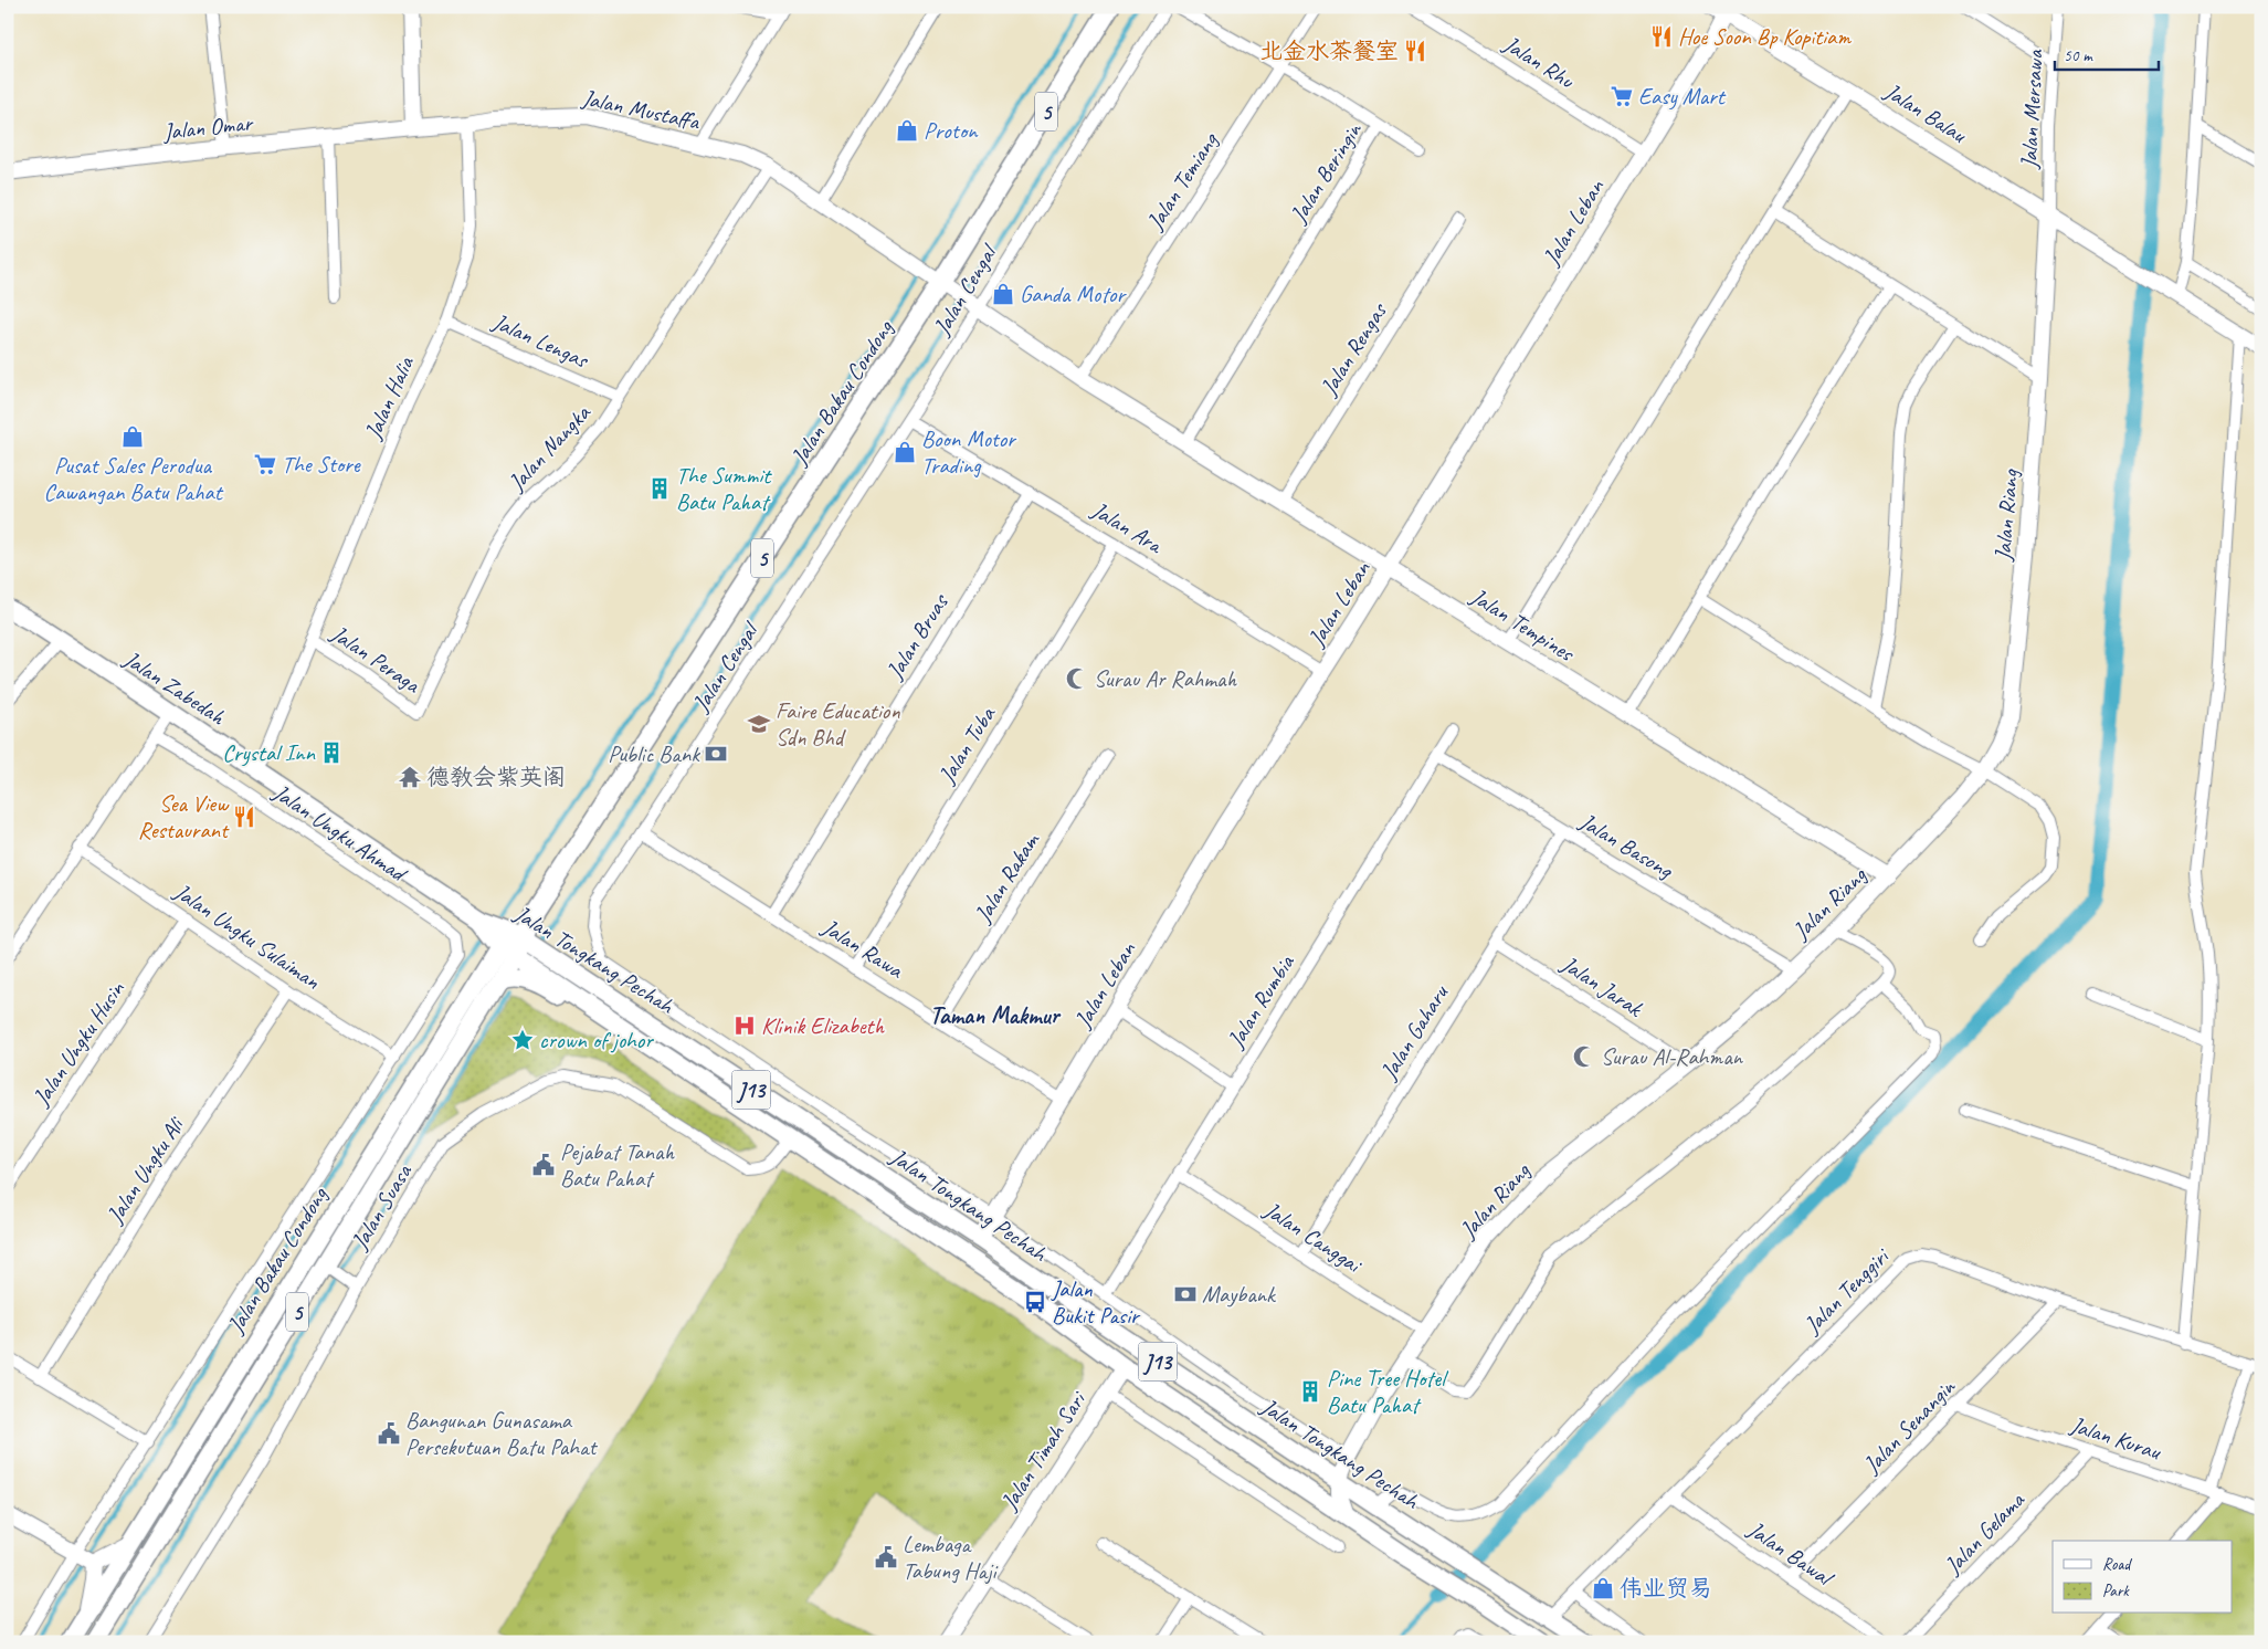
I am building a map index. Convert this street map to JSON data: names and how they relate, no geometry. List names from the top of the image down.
{
  "streets": {
    "main road": [
      "5",
      "Jalan Bakau Condong",
      "Jalan Zabedah",
      "Jalan Tongkang Pechah",
      "J13"
    ],
    "street": [
      "Jalan Rhu",
      "Jalan Mustaffa",
      "Jalan Mersawa",
      "Jalan Balau",
      "Jalan Omar",
      "Jalan Beringin",
      "Jalan Temiang",
      "Jalan Leban",
      "Jalan Cengal",
      "Jalan Lengas",
      "Jalan Rengas",
      "Jalan Halia",
      "Jalan Nangka",
      "Jalan Riang",
      "Jalan Ara",
      "Jalan Tempines",
      "Jalan Bruas",
      "Jalan Peraga",
      "Jalan Tuba",
      "Jalan Ungku Ahmad",
      "Jalan Basong",
      "Jalan Rakam",
      "Jalan Ungku Sulaiman",
      "Jalan Rawa",
      "Jalan Jarak",
      "Jalan Rumbia",
      "Jalan Gaharu",
      "Jalan Ungku Husin",
      "Jalan Ungku Ali",
      "Jalan Suasa",
      "Jalan Canggai",
      "Jalan Tenggiri",
      "Jalan Senangin",
      "Jalan Kurau",
      "Jalan Timah Sari",
      "Jalan Gelama",
      "Jalan Bawal"
    ]
  },
  "crossings": [
    ["Jalan Rhu", "Jalan Leban"],
    ["Jalan Mustaffa", "Jalan Omar"],
    ["Jalan Mustaffa", "Jalan Temiang"],
    ["Jalan Mustaffa", "Jalan Cengal"],
    ["Jalan Mustaffa", "Jalan Bakau Condong"],
    ["Jalan Mustaffa", "Jalan Halia"],
    ["Jalan Mustaffa", "Jalan Nangka"],
    ["Jalan Mustaffa", "Jalan Tempines"],
    ["Jalan Mersawa", "Jalan Balau"],
    ["Jalan Mersawa", "Jalan Riang"],
    ["Jalan Balau", "Jalan Leban"],
    ["Jalan Balau", "Jalan Riang"],
    ["Jalan Beringin", "Jalan Temiang"],
    ["Jalan Beringin", "Jalan Tempines"],
    ["Jalan Temiang", "Jalan Tempines"],
    ["Jalan Leban", "Jalan Cengal"],
    ["Jalan Leban", "Jalan Ara"],
    ["Jalan Leban", "Jalan Tempines"],
    ["Jalan Leban", "Jalan Rawa"],
    ["Jalan Leban", "Jalan Tongkang Pechah"],
    ["Jalan Cengal", "Jalan Riang"],
    ["Jalan Cengal", "Jalan Ara"],
    ["Jalan Cengal", "Jalan Rawa"],
    ["Jalan Cengal", "Jalan Rumbia"],
    ["Jalan Lengas", "Jalan Halia"],
    ["Jalan Lengas", "Jalan Nangka"],
    ["Jalan Rengas", "Jalan Tempines"],
    ["Jalan Bakau Condong", "Jalan Tongkang Pechah"],
    ["Jalan Halia", "Jalan Peraga"],
    ["Jalan Halia", "Jalan Zabedah"],
    ["Jalan Nangka", "Jalan Peraga"],
    ["Jalan Riang", "Jalan Tempines"],
    ["Jalan Riang", "Jalan Basong"],
    ["Jalan Riang", "Jalan Tongkang Pechah"],
    ["Jalan Riang", "Jalan Jarak"],
    ["Jalan Riang", "Jalan Canggai"],
    ["Jalan Ara", "Jalan Bruas"],
    ["Jalan Ara", "Jalan Tuba"],
    ["Jalan Bruas", "Jalan Rawa"],
    ["Jalan Zabedah", "Jalan Tongkang Pechah"],
    ["Jalan Tuba", "Jalan Rawa"],
    ["Jalan Ungku Ahmad", "Jalan Ungku Sulaiman"],
    ["Jalan Basong", "Jalan Rumbia"],
    ["Jalan Basong", "Jalan Gaharu"],
    ["Jalan Rakam", "Jalan Rawa"],
    ["Jalan Ungku Sulaiman", "Jalan Ungku Husin"],
    ["Jalan Ungku Sulaiman", "Jalan Ungku Ali"],
    ["Jalan Tongkang Pechah", "Jalan Suasa"],
    ["Jalan Tongkang Pechah", "Jalan Tenggiri"],
    ["Jalan Tongkang Pechah", "Jalan Timah Sari"],
    ["Jalan Jarak", "Jalan Gaharu"],
    ["Jalan Rumbia", "Jalan Canggai"],
    ["Jalan Gaharu", "Jalan Canggai"],
    ["Jalan Tenggiri", "Jalan Senangin"],
    ["Jalan Tenggiri", "Jalan Bawal"],
    ["Jalan Senangin", "Jalan Kurau"],
    ["Jalan Senangin", "Jalan Bawal"],
    ["Jalan Kurau", "Jalan Gelama"]
  ],
  "districts": ["Taman Makmur"],
  "places": {
    "restaurant": ["Hoe Soon Bp Kopitiam", "北金水茶餐室", "Sea View Restaurant"],
    "supermarket": ["Easy Mart", "The Store"],
    "shop": [
      "Proton",
      "Ganda Motor",
      "Pusat Sales Perodua Cawangan Batu Pahat",
      "Boon Motor Trading",
      "伟业贸易"
    ],
    "building": ["The Summit Batu Pahat", "Crystal Inn", "Pine Tree Hotel Batu Pahat"],
    "mosque": ["Surau Ar Rahmah", "Surau Al-Rahman"],
    "school or university": ["Faire Education Sdn Bhd"],
    "bank": ["Public Bank", "Maybank"],
    "temple": ["德教会紫英阁"],
    "hospital": ["Klinik Elizabeth"],
    "place": ["crown of johor"],
    "public building": ["Pejabat Tanah Batu Pahat", "Bangunan Gunasama Persekutuan Batu Pahat", "Lembaga Tabung Haji"],
    "bus stop": ["Jalan Bukit Pasir"]
  },
  "legend": ["Road", "Park"],
  "scale_bar": "50 m"
}
